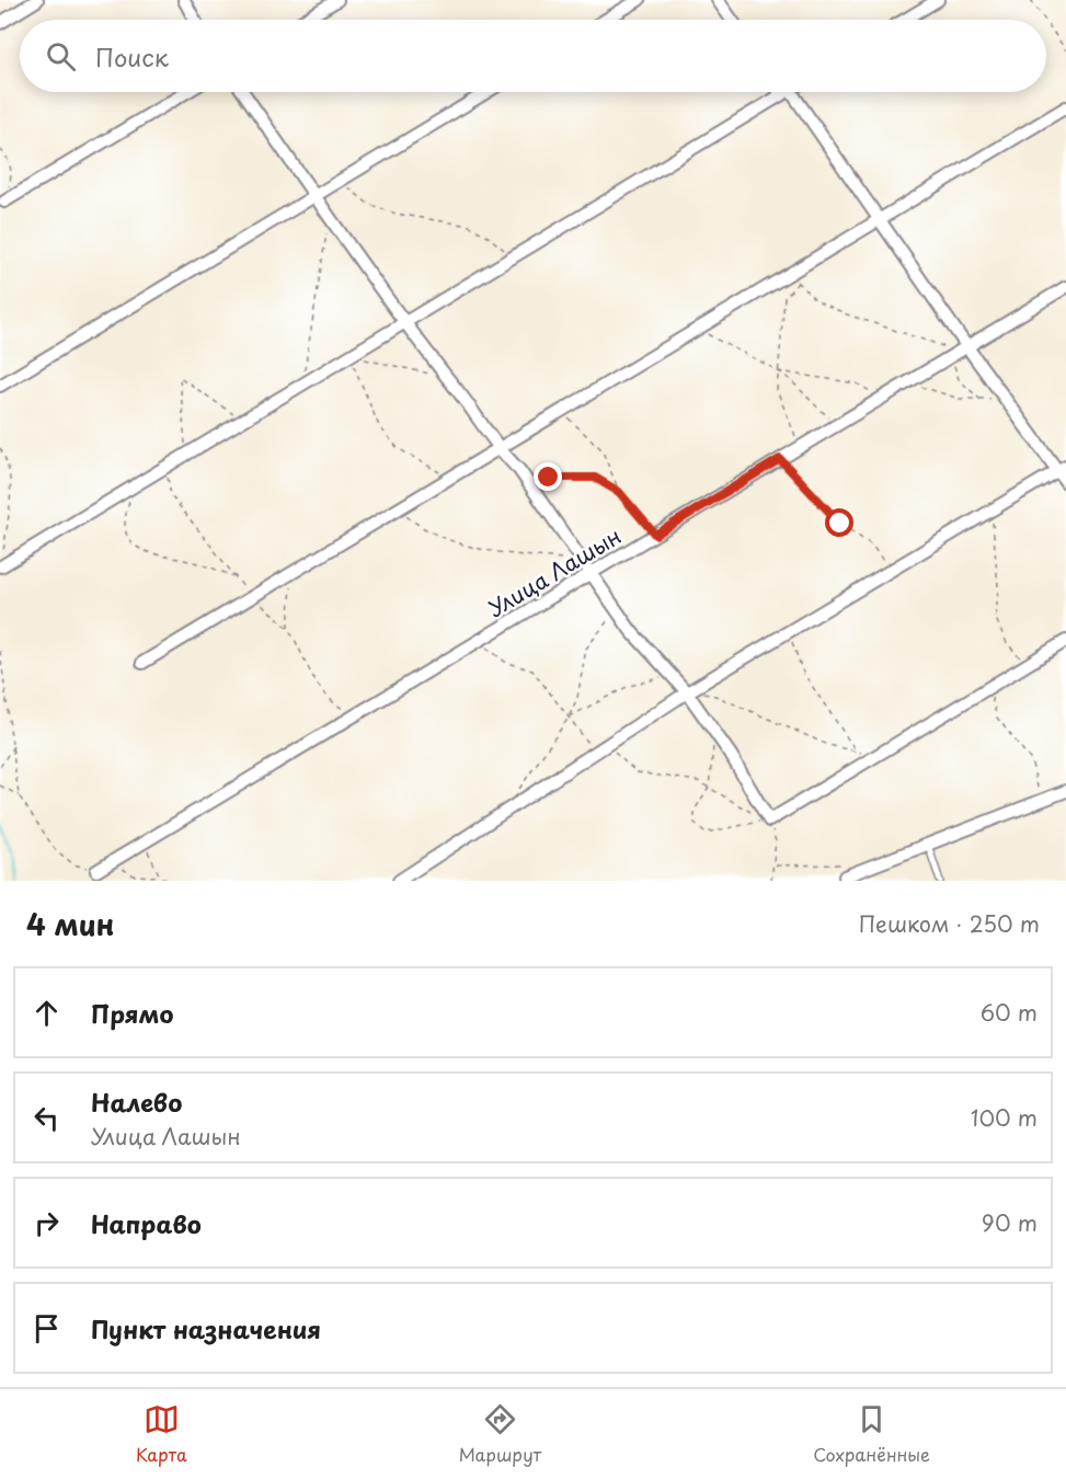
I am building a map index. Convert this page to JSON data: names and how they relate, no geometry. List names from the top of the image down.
{
  "streets": {
    "street": ["Улица Лашын"]
  },
  "page": {
    "search": "Поиск",
    "heading": ["4 мин", "Пешком · 250 m"],
    "list": [
      ["Прямо", "60 m"],
      ["Налево", "Улица Лашын", "100 m"],
      ["Направо", "90 m"],
      "Пункт назначения"
    ],
    "nav": ["Карта", "Маршрут", "Сохранённые"]
  }
}
